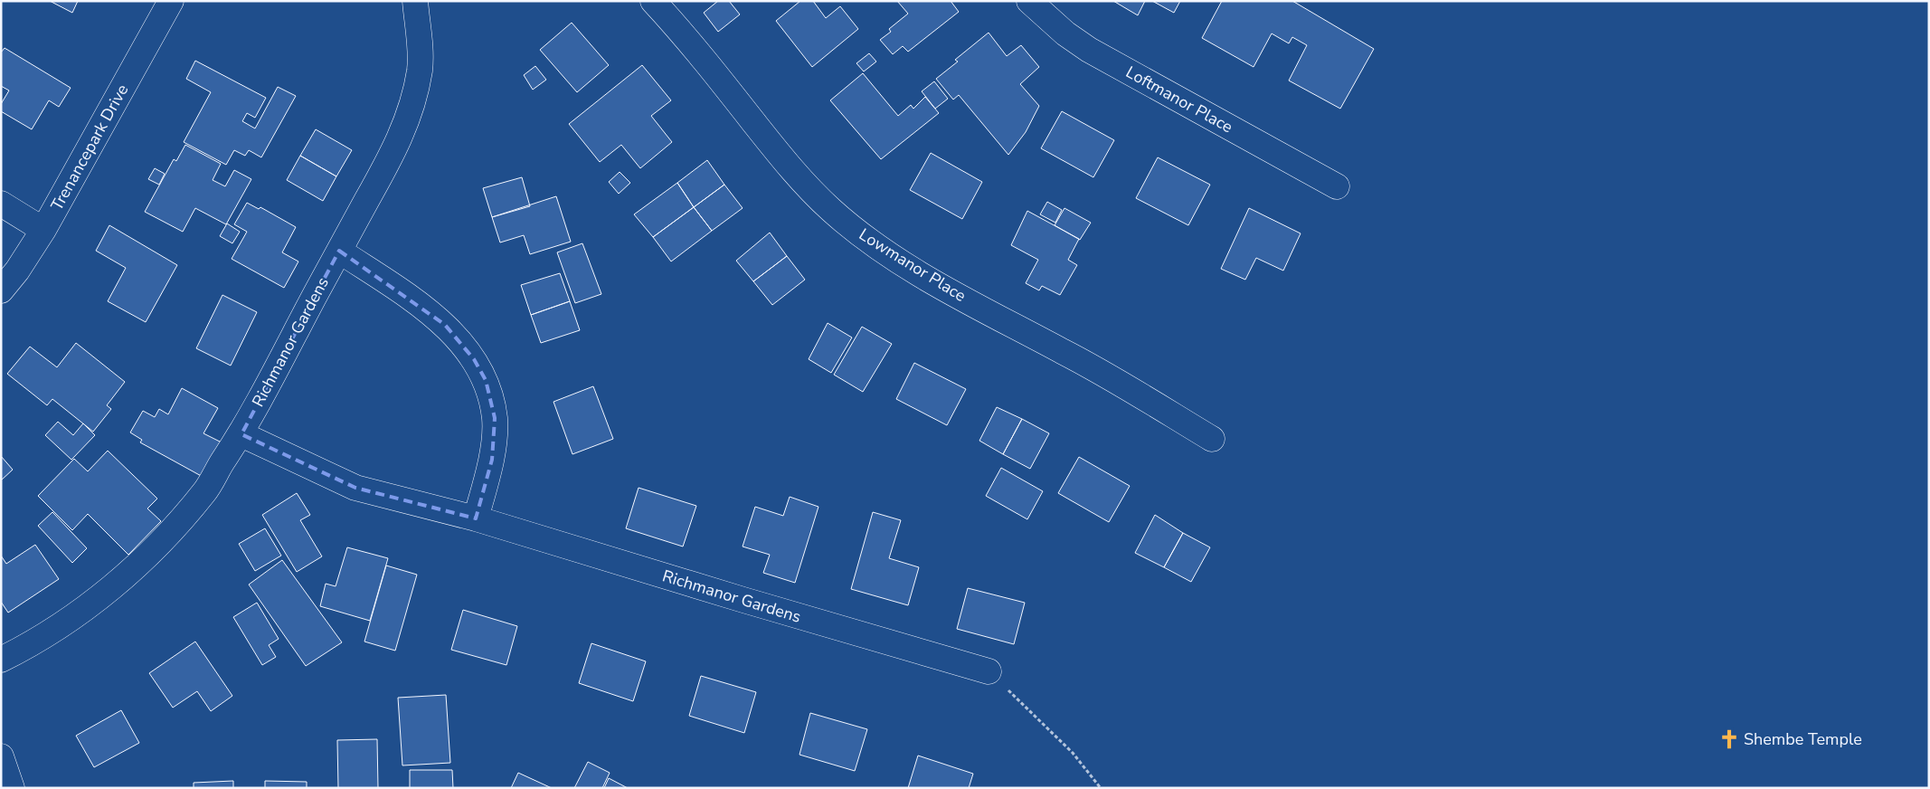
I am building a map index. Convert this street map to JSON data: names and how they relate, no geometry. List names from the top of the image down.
{
  "streets": {
    "street": [
      "Loftmanor Place",
      "Trenancepark Drive",
      "Lowmanor Place",
      "Richmanor Gardens"
    ]
  },
  "places": {
    "church": ["Shembe Temple"]
  }
}
